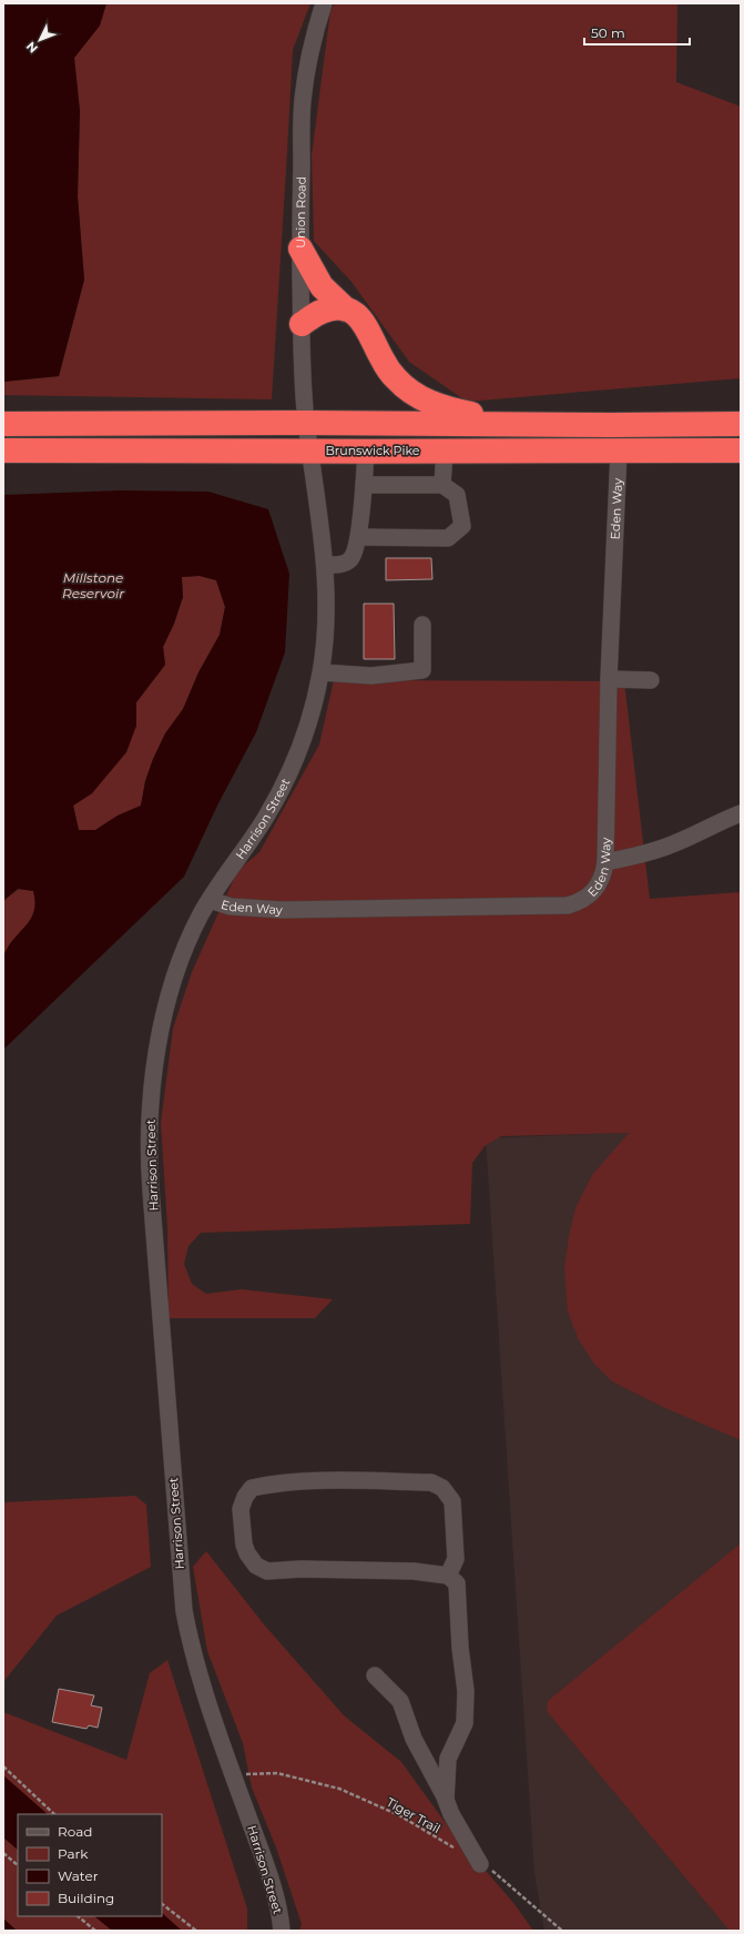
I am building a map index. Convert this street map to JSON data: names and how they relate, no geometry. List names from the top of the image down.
{
  "streets": {
    "highway": ["Brunswick Pike"],
    "street": ["Union Road", "Eden Way", "Harrison Street"],
    "path": ["Tiger Trail"]
  },
  "crossings": [
    ["Union Road", "Harrison Street"],
    ["Brunswick Pike", "Eden Way"],
    ["Brunswick Pike", "Harrison Street"],
    ["Eden Way", "Harrison Street"],
    ["Harrison Street", "Tiger Trail"]
  ],
  "water": ["Millstone Reservoir"],
  "legend": [
    "Road",
    "Park",
    "Water",
    "Building"
  ],
  "scale_bar": "50 m",
  "north": "bottom left"
}
